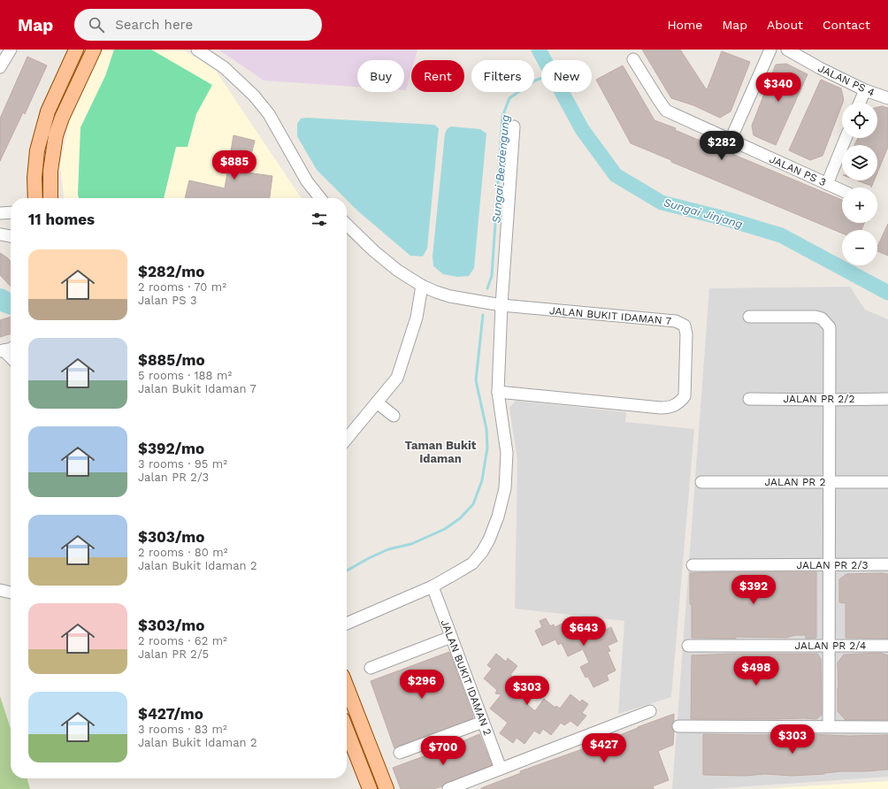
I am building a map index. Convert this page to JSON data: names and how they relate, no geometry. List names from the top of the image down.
{
  "streets": {
    "street": [
      "JALAN PS 4",
      "JALAN PS 3",
      "JALAN BUKIT IDAMAN 7",
      "JALAN PR 2/2",
      "JALAN PR 2",
      "JALAN PR 2/3",
      "JALAN PR 2/4",
      "JALAN BUKIT IDAMAN 2"
    ]
  },
  "districts": ["Taman Bukit Idaman"],
  "water": ["Sungai Berdengung", "Sungai Jinjang"],
  "page": {
    "header": "Map",
    "search": "Search here",
    "nav": [
      "Home",
      "Map",
      "About",
      "Contact"
    ],
    "chip": [
      "Buy",
      "Rent",
      "Filters",
      "New"
    ],
    "price": [
      "$340",
      "$282",
      "$885",
      "$392",
      "$643",
      "$498",
      "$296",
      "$303",
      "$303",
      "$427",
      "$700"
    ],
    "map_buttons": ["+", "−"],
    "heading": "11 homes",
    "list": [
      {
        "name": "$282/mo",
        "note": "2 rooms · 70 m² · Jalan PS 3"
      },
      {
        "name": "$885/mo",
        "note": "5 rooms · 188 m² · Jalan Bukit Idaman 7"
      },
      {
        "name": "$392/mo",
        "note": "3 rooms · 95 m² · Jalan PR 2/3"
      },
      {
        "name": "$303/mo",
        "note": "2 rooms · 80 m² · Jalan Bukit Idaman 2"
      },
      {
        "name": "$303/mo",
        "note": "2 rooms · 62 m² · Jalan PR 2/5"
      },
      {
        "name": "$427/mo",
        "note": "3 rooms · 83 m² · Jalan Bukit Idaman 2"
      }
    ]
  }
}
